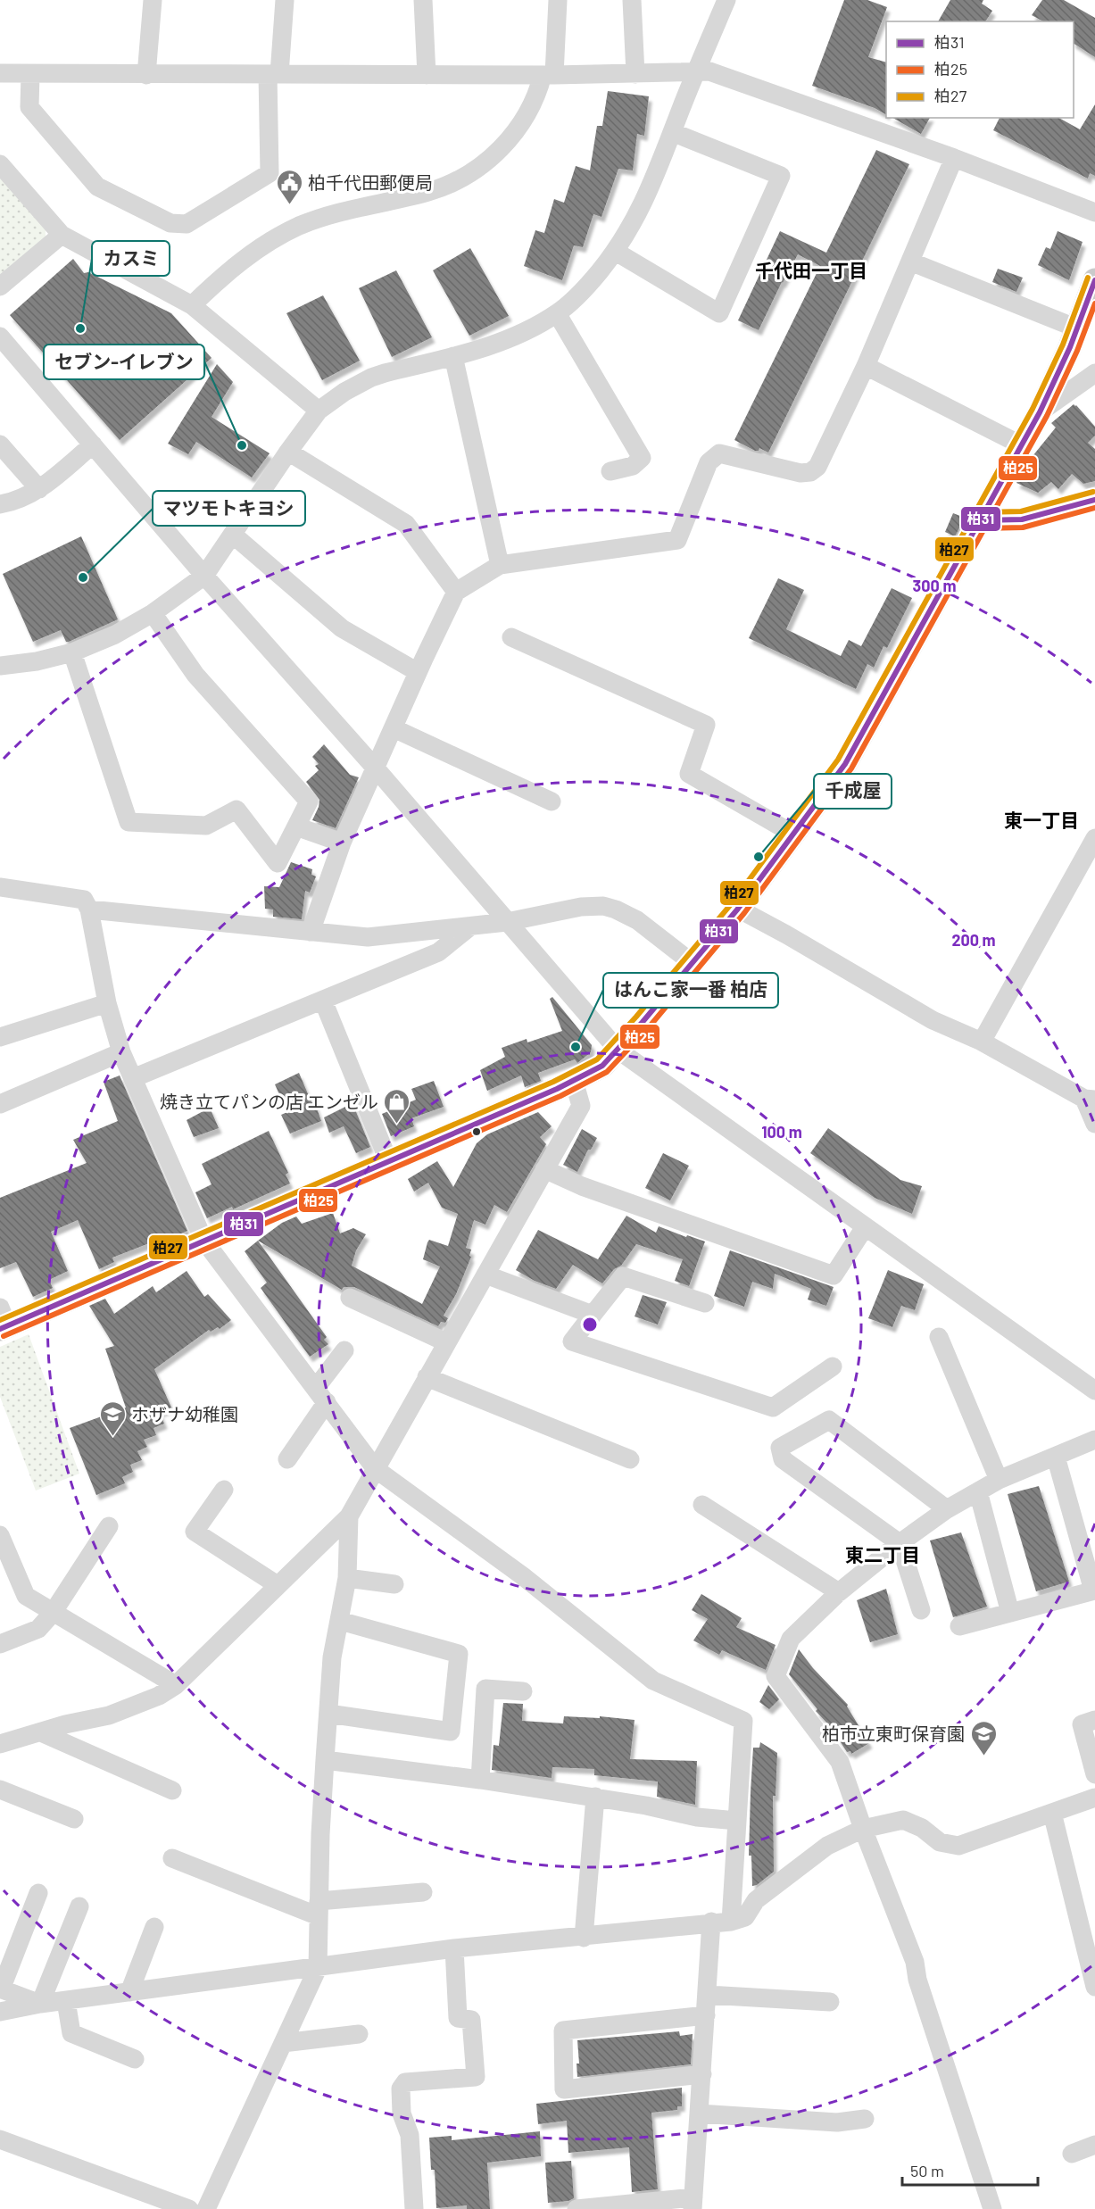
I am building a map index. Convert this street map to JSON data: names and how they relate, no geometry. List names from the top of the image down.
{
  "districts": ["千代田一丁目", "東一丁目", "東二丁目"],
  "places": {
    "public building": ["柏千代田郵便局"],
    "other": [
      "カスミ",
      "セブン-イレブン",
      "マツモトキヨシ",
      "千成屋",
      "はんこ家一番 柏店"
    ],
    "shop": ["焼き立てパンの店 エンゼル"],
    "school or university": ["ホザナ幼稚園", "柏市立東町保育園"]
  },
  "lines": ["transit line 柏27", "transit line 柏31", "transit line 柏25"],
  "legend": ["柏31", "柏25", "柏27"],
  "scale_bar": "50 m",
  "rings": ["300 m", "200 m", "100 m"]
}
